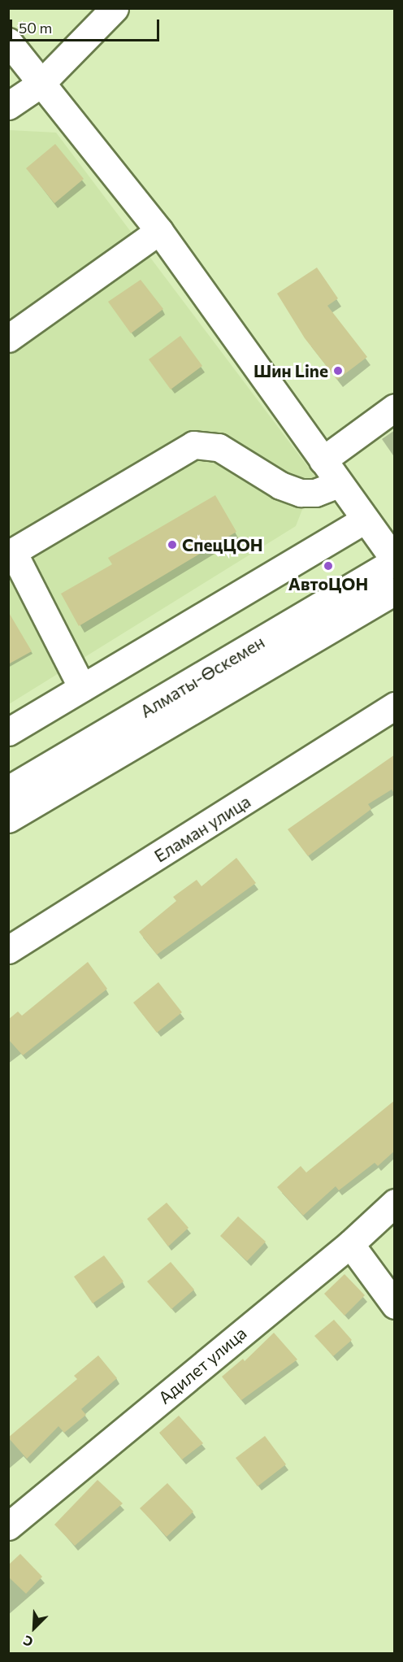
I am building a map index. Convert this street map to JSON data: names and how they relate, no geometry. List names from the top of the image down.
{
  "streets": {
    "street": ["Алматы-Өскемен", "Еламан улица", "Адилет улица"]
  },
  "places": ["Шин Line", "СпецЦОН", "АвтоЦОН"],
  "scale_bar": "50 m",
  "north": "bottom left"
}
